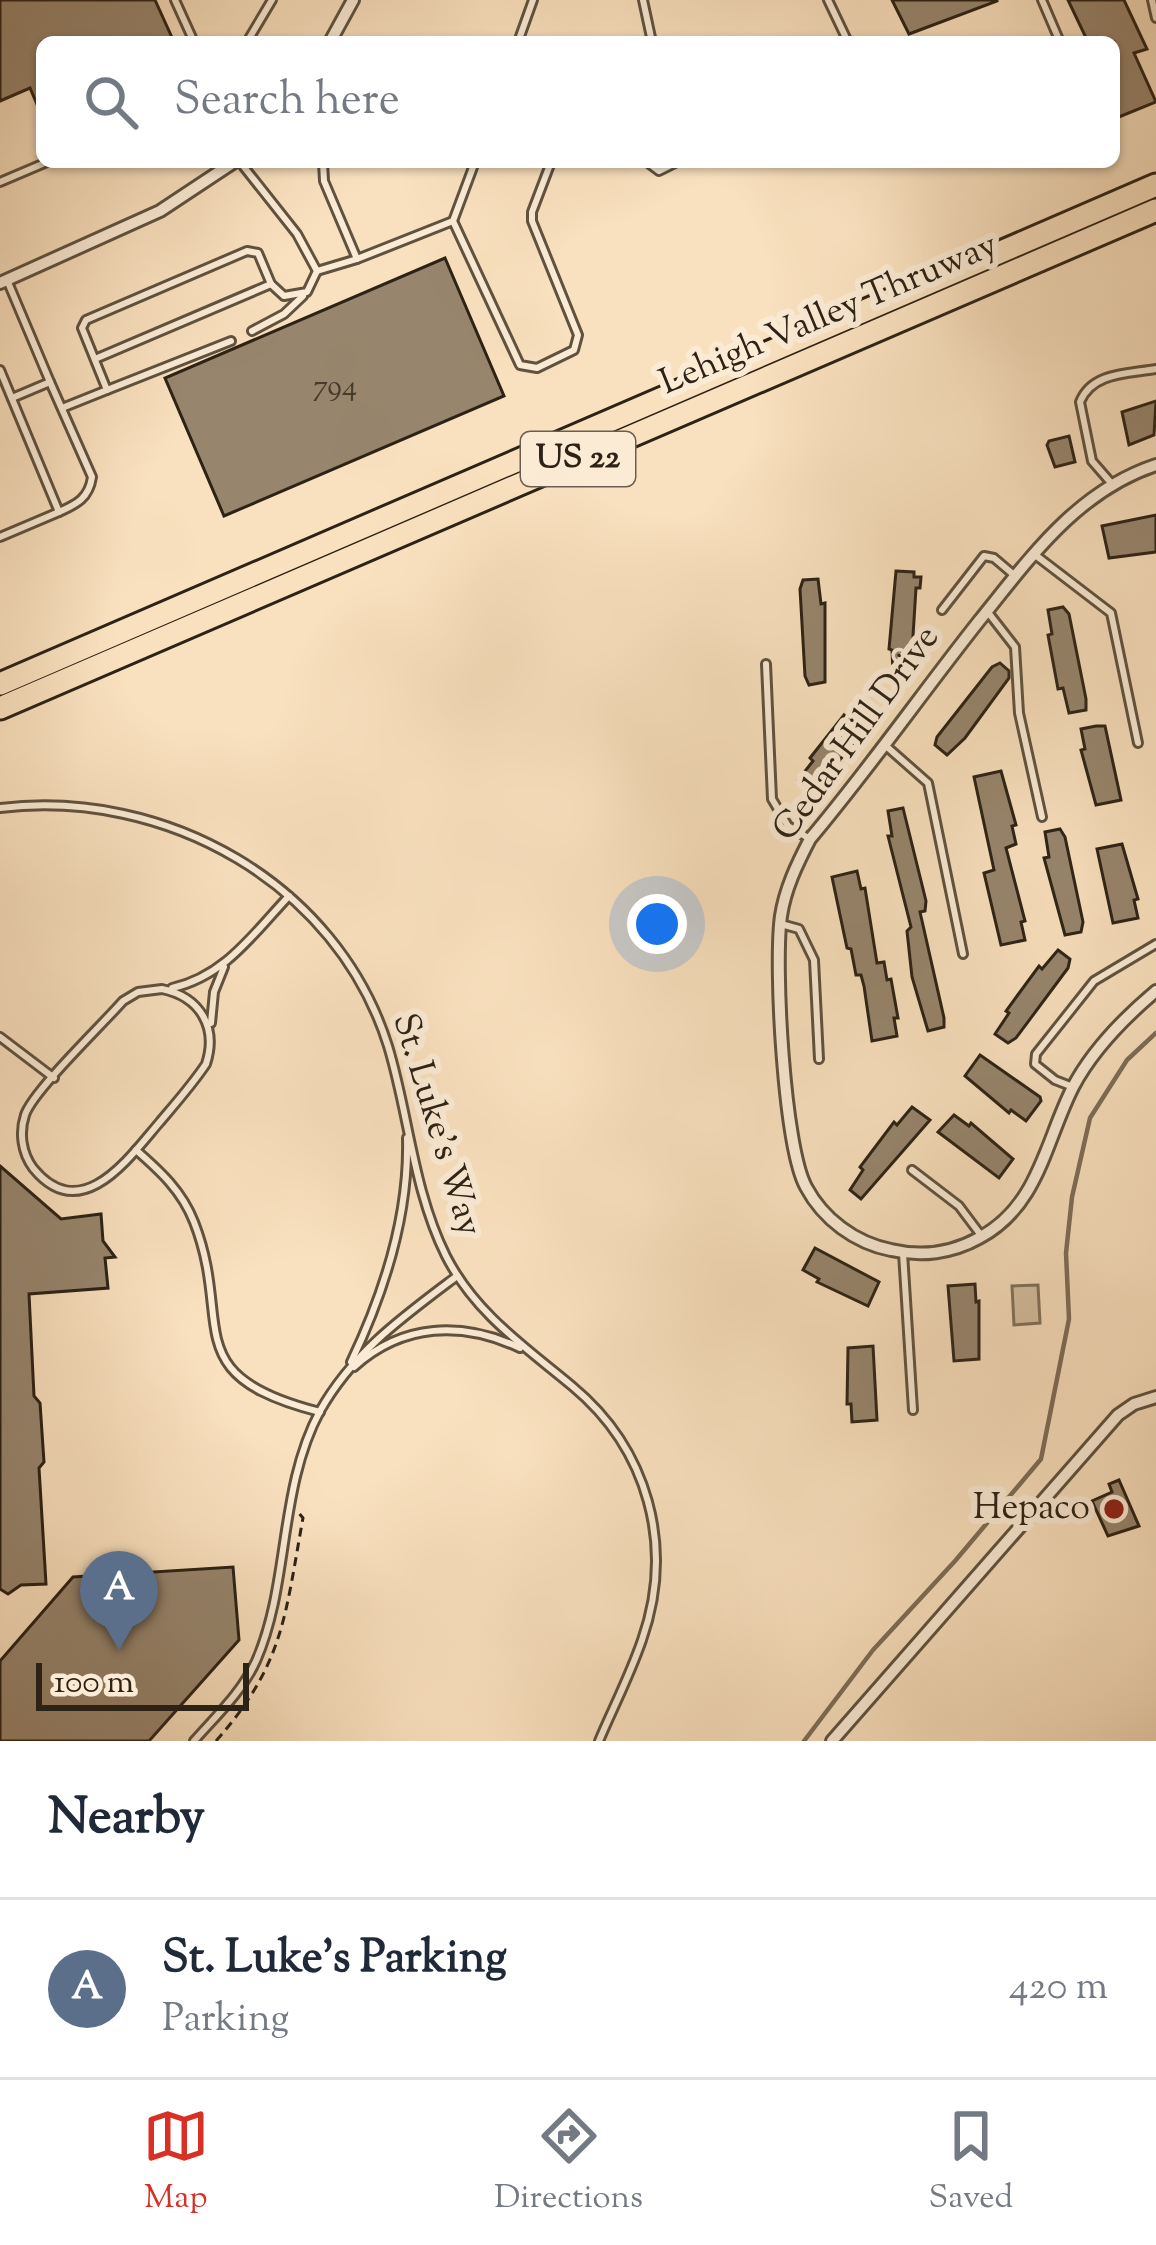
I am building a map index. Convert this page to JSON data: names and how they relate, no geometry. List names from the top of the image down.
{
  "streets": {
    "highway": ["Lehigh Valley Thruway", "US 22"],
    "street": ["Cedar Hill Drive"],
    "lane": ["St. Luke's Way"]
  },
  "places": ["Hepaco"],
  "house_numbers": ["794"],
  "scale_bar": "100 m",
  "page": {
    "search": "Search here",
    "pins": "A",
    "scale": "100 m",
    "heading": "Nearby",
    "list": [
      {
        "mark": "A",
        "name": "St. Luke's Parking",
        "note": "Parking",
        "value": "420 m"
      }
    ],
    "nav": ["Map", "Directions", "Saved"]
  }
}
